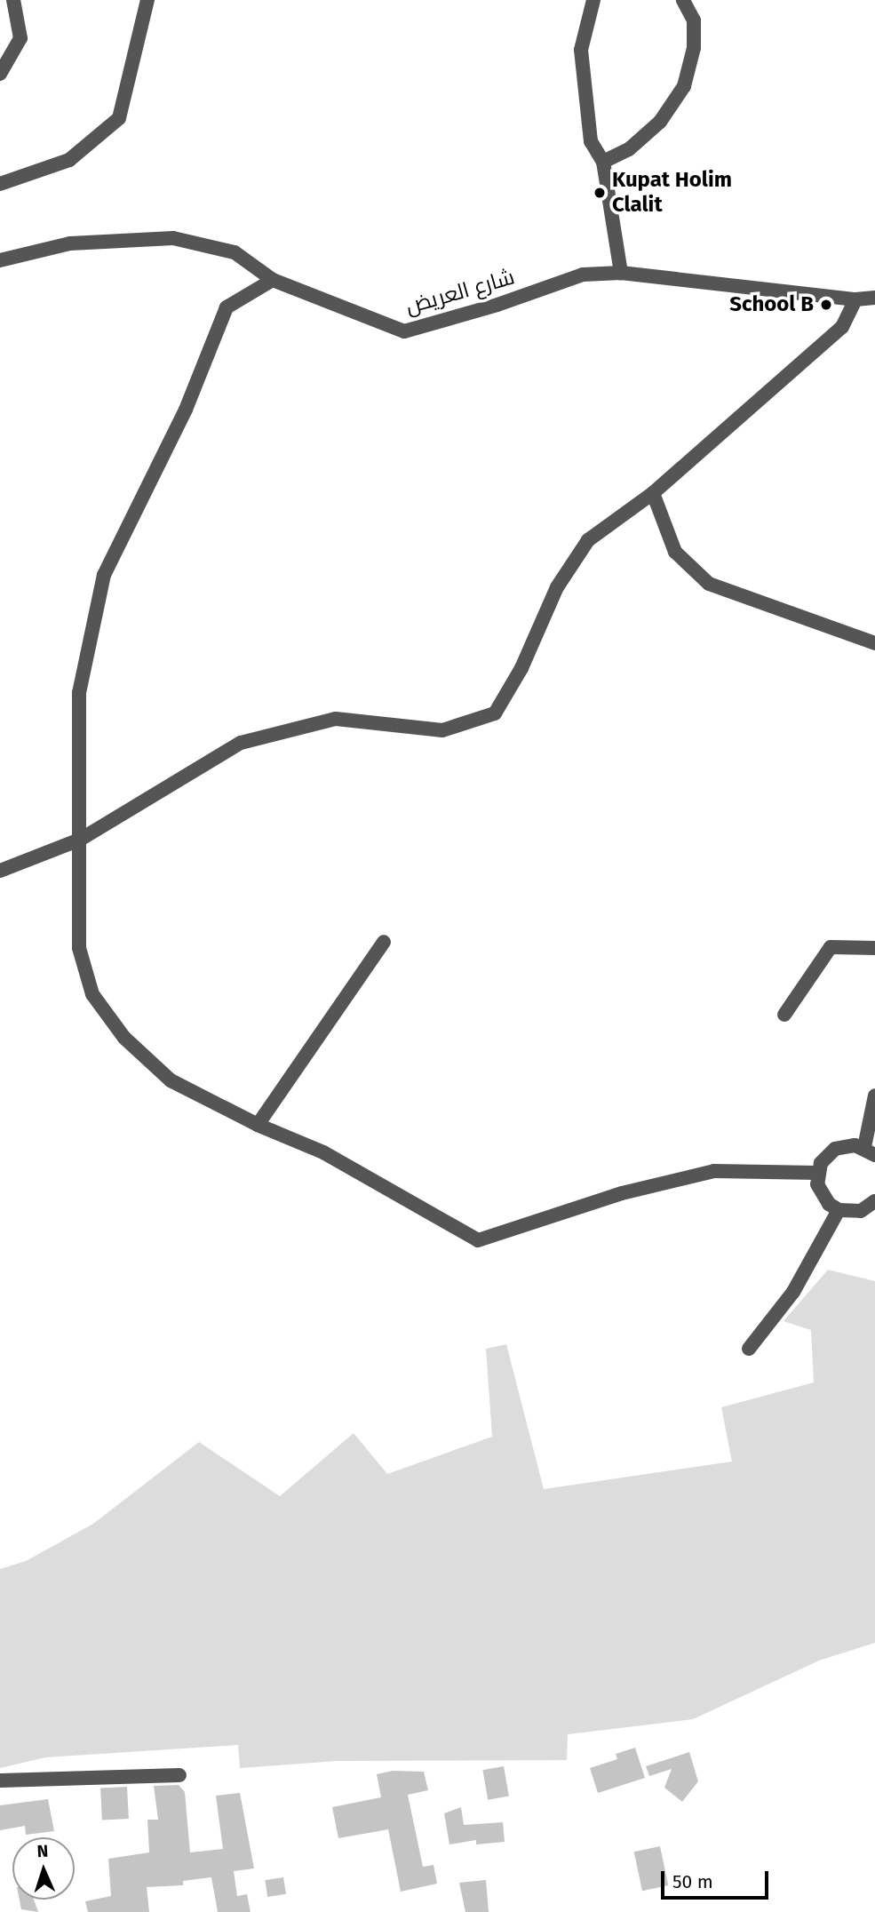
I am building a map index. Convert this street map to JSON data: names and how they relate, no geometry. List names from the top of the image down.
{
  "streets": {
    "street": ["شارع العريض"]
  },
  "places": ["Kupat Holim Clalit", "School B"],
  "scale_bar": "50 m",
  "north": "top"
}
